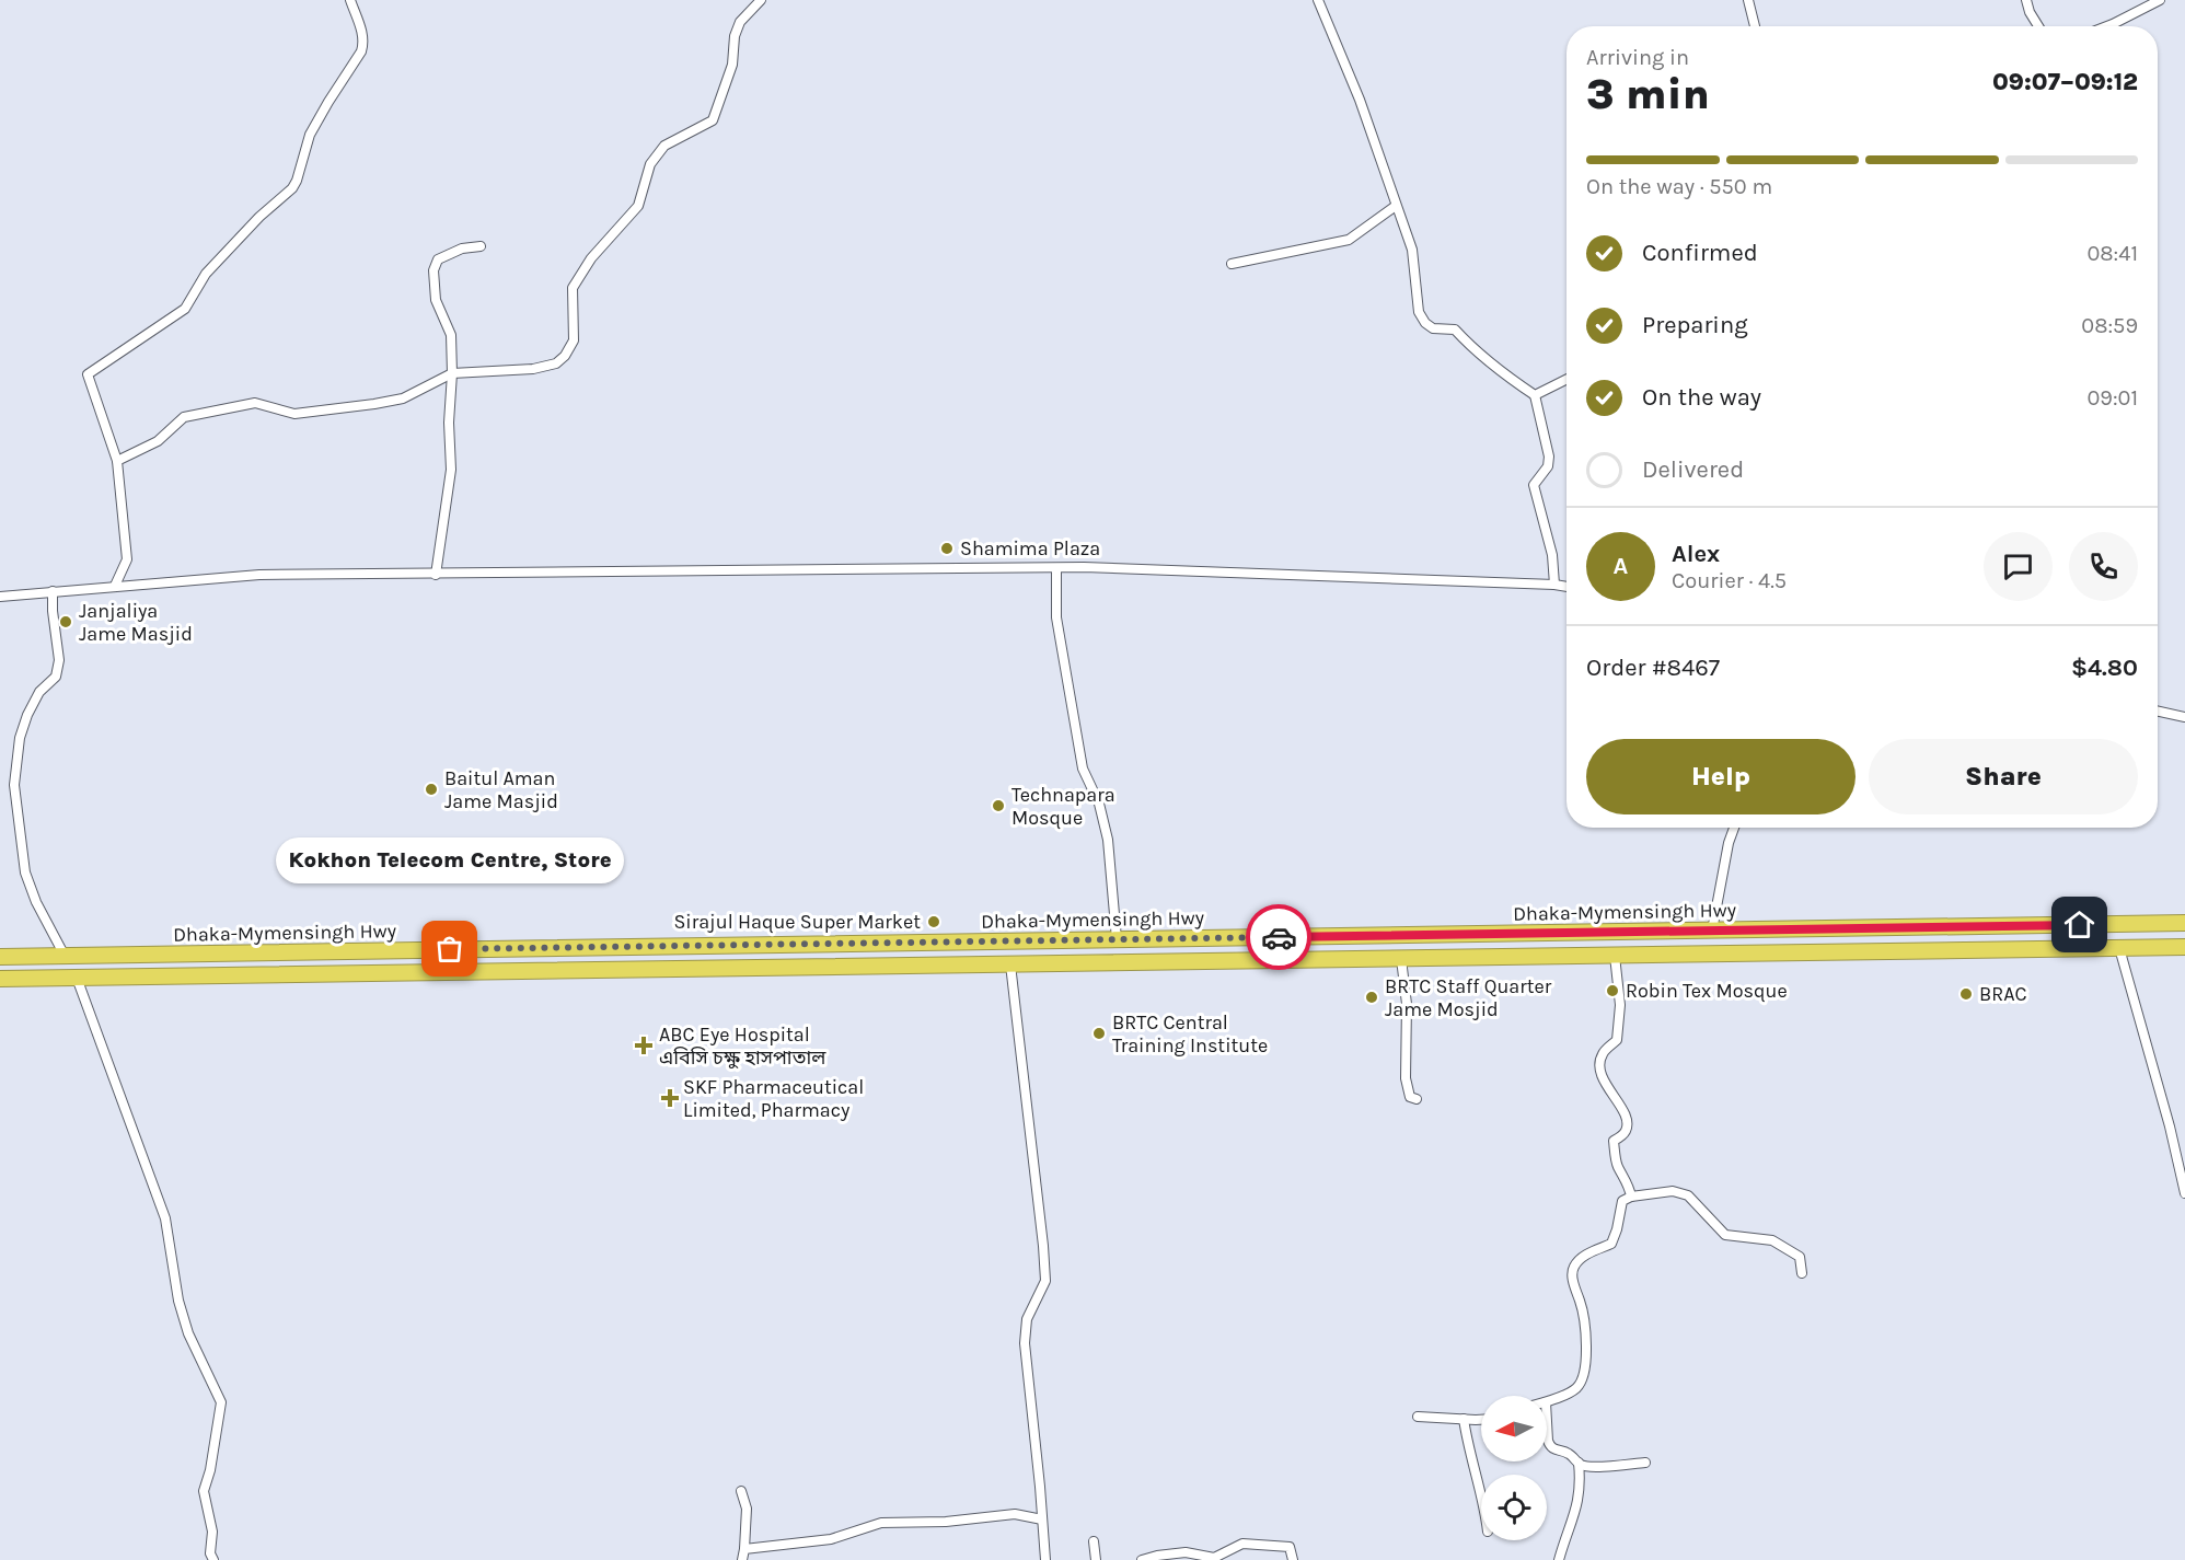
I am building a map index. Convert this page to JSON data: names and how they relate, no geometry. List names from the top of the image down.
{
  "streets": {
    "highway": ["Dhaka-Mymensingh Hwy"]
  },
  "places": {
    "other": [
      "Shamima Plaza",
      "Janjaliya Jame Masjid",
      "Baitul Aman Jame Masjid",
      "Technapara Mosque",
      "Sirajul Haque Super Market",
      "Kokhon Telecom Centre, Store",
      "Robin Tex Mosque",
      "BRAC",
      "BRTC Staff Quarter Jame Mosjid",
      "BRTC Central Training Institute"
    ],
    "health": ["ABC Eye Hospital এবিসি চক্ষু হাসপাতাল", "SKF Pharmaceutical Limited, Pharmacy"]
  },
  "north": "left",
  "page": {
    "heading": ["3 min", "Arriving in", "09:07–09:12"],
    "panel": [
      "Alex",
      "Courier · 4.5",
      "Order #8467",
      "$4.80"
    ],
    "bar": "On the way · 550 m",
    "list": [
      ["Confirmed", "08:41"],
      ["Preparing", "08:59"],
      ["On the way", "09:01"],
      "Delivered"
    ],
    "round": "A",
    "buttons": ["Help", "Share"],
    "bubble": "Kokhon Telecom Centre, Store"
  }
}
